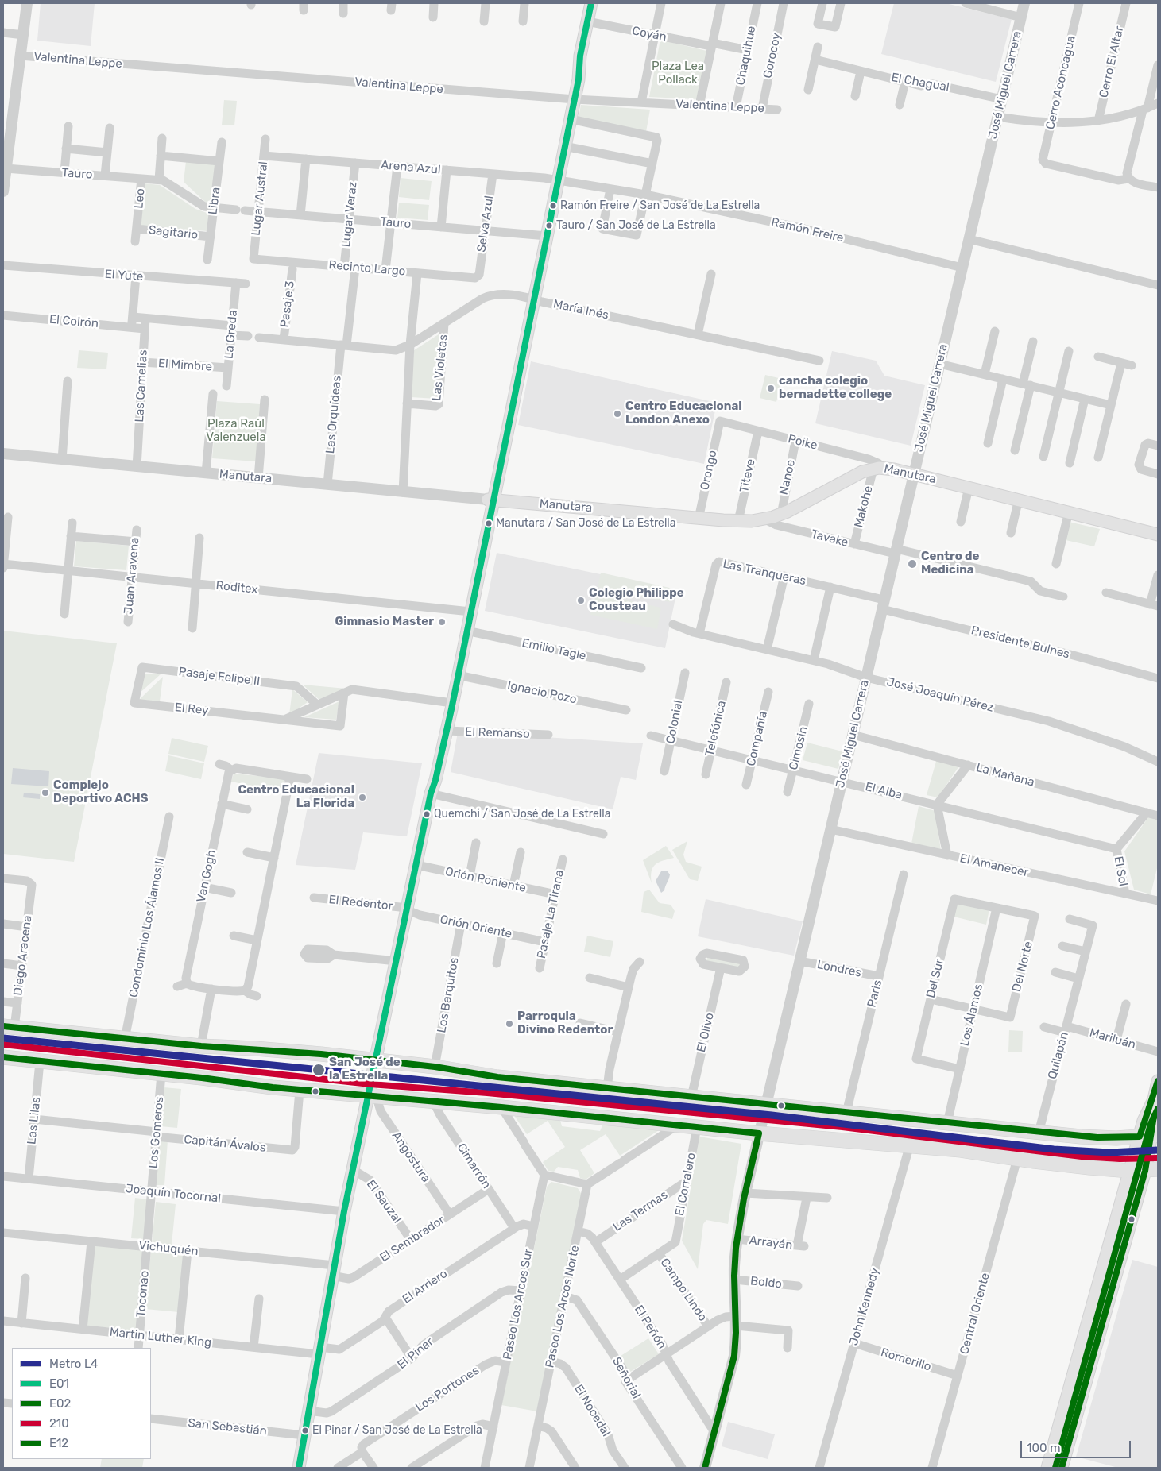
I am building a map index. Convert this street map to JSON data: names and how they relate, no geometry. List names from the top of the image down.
{
  "streets": {
    "main road": ["Manutara"],
    "street": [
      "Coyán",
      "Chaquihue",
      "Gorocoy",
      "Valentina Leppe",
      "Cerro El Altar",
      "El Chagual",
      "Cerro Aconcagua",
      "José Miguel Carrera",
      "Arena Azul",
      "Tauro",
      "Leo",
      "Lugar Austral",
      "Libra",
      "Lugar Veraz",
      "Selva Azul",
      "Ramón Freire",
      "Sagitario",
      "Recinto Largo",
      "El Yute",
      "Pasaje 3",
      "María Inés",
      "El Coirón",
      "La Greda",
      "El Mimbre",
      "Las Violetas",
      "Las Camelias",
      "Las Orquídeas",
      "Poike",
      "Orongo",
      "Titeve",
      "Nanoe",
      "Makohe",
      "Tavake",
      "Las Tranqueras",
      "Juan Aravena",
      "Roditex",
      "Presidente Bulnes",
      "Emilio Tagle",
      "Pasaje Felipe II",
      "Ignacio Pozo",
      "José Joaquín Pérez",
      "El Rey",
      "Colonial",
      "Telefónica",
      "El Remanso",
      "Compañía",
      "Cimosin",
      "La Mañana",
      "El Alba",
      "El Amanecer",
      "El Sol",
      "Van Gogh",
      "Orión Poniente",
      "El Redentor",
      "Pasaje La Tirana",
      "Orión Oriente",
      "Condominio Los Álamos II",
      "Diego Aracena",
      "Del Norte",
      "Londres",
      "Del Sur",
      "Paris",
      "Los Barquitos",
      "Los Álamos",
      "El Olivo",
      "Mariluán",
      "Quilapán",
      "Las Lilas",
      "Los Gomeros",
      "Capitán Ávalos",
      "Angostura",
      "Cimarrón",
      "El Corralero",
      "Joaquín Tocornal",
      "El Sauzal",
      "Las Termas",
      "El Sembrador",
      "Arrayán",
      "Vichuquén",
      "Boldo",
      "El Arriero",
      "Campo Lindo",
      "Toconao",
      "Paseo Los Arcos Sur",
      "Paseo Los Arcos Norte",
      "John Kennedy",
      "Central Oriente",
      "El Peñón",
      "Martin Luther King",
      "El Pinar",
      "Romerillo",
      "Señorial",
      "Los Portones",
      "El Nocedal",
      "San Sebastián"
    ]
  },
  "crossings": [
    ["Coyán", "Chaquihue"],
    ["Chaquihue", "Valentina Leppe"],
    ["Gorocoy", "Valentina Leppe"],
    ["El Chagual", "José Miguel Carrera"],
    ["José Miguel Carrera", "Ramón Freire"],
    ["José Miguel Carrera", "Manutara"],
    ["José Miguel Carrera", "Tavake"],
    ["José Miguel Carrera", "Las Tranqueras"],
    ["José Miguel Carrera", "Presidente Bulnes"],
    ["José Miguel Carrera", "José Joaquín Pérez"],
    ["José Miguel Carrera", "La Mañana"],
    ["José Miguel Carrera", "El Alba"],
    ["José Miguel Carrera", "El Amanecer"],
    ["José Miguel Carrera", "Londres"],
    ["José Miguel Carrera", "Arrayán"],
    ["José Miguel Carrera", "Boldo"],
    ["José Miguel Carrera", "El Peñón"],
    ["Arena Azul", "Lugar Austral"],
    ["Arena Azul", "Lugar Veraz"],
    ["Arena Azul", "Selva Azul"],
    ["Arena Azul", "Ramón Freire"],
    ["Tauro", "Leo"],
    ["Tauro", "Lugar Austral"],
    ["Tauro", "Libra"],
    ["Tauro", "Lugar Veraz"],
    ["Tauro", "Selva Azul"],
    ["Leo", "Sagitario"],
    ["Lugar Austral", "Recinto Largo"],
    ["Libra", "Sagitario"],
    ["Lugar Veraz", "Recinto Largo"],
    ["Selva Azul", "Recinto Largo"],
    ["Recinto Largo", "Las Orquídeas"],
    ["El Yute", "La Greda"],
    ["Pasaje 3", "María Inés"],
    ["María Inés", "Las Violetas"],
    ["María Inés", "Las Orquídeas"],
    ["El Coirón", "Las Camelias"],
    ["La Greda", "El Mimbre"],
    ["El Mimbre", "Las Camelias"],
    ["Las Camelias", "Manutara"],
    ["Las Orquídeas", "Manutara"],
    ["Poike", "Orongo"],
    ["Poike", "Manutara"],
    ["Poike", "Titeve"],
    ["Poike", "Nanoe"],
    ["Poike", "Makohe"],
    ["Orongo", "Manutara"],
    ["Manutara", "Titeve"],
    ["Manutara", "Nanoe"],
    ["Manutara", "Makohe"],
    ["Manutara", "Tavake"],
    ["Makohe", "Tavake"],
    ["Las Tranqueras", "Presidente Bulnes"],
    ["Las Tranqueras", "José Joaquín Pérez"],
    ["Juan Aravena", "Roditex"],
    ["Pasaje Felipe II", "El Rey"],
    ["Colonial", "El Alba"],
    ["Telefónica", "El Alba"],
    ["Compañía", "El Alba"],
    ["Cimosin", "El Alba"],
    ["La Mañana", "El Sol"],
    ["El Alba", "El Sol"],
    ["El Amanecer", "El Sol"],
    ["Orión Poniente", "Pasaje La Tirana"],
    ["El Redentor", "Orión Oriente"],
    ["Pasaje La Tirana", "Orión Oriente"],
    ["Orión Oriente", "Los Barquitos"],
    ["Del Norte", "Del Sur"],
    ["Del Norte", "Los Álamos"],
    ["Londres", "Paris"],
    ["Del Sur", "Los Álamos"],
    ["Mariluán", "Quilapán"],
    ["Las Lilas", "Capitán Ávalos"],
    ["Las Lilas", "Joaquín Tocornal"],
    ["Los Gomeros", "Capitán Ávalos"],
    ["Los Gomeros", "Joaquín Tocornal"],
    ["Los Gomeros", "Toconao"],
    ["Angostura", "El Sembrador"],
    ["Cimarrón", "El Sembrador"],
    ["Cimarrón", "El Arriero"],
    ["El Corralero", "Las Termas"],
    ["El Corralero", "Campo Lindo"],
    ["Joaquín Tocornal", "Toconao"],
    ["El Sauzal", "El Sembrador"],
    ["Las Termas", "El Peñón"],
    ["El Sembrador", "Vichuquén"],
    ["Vichuquén", "Toconao"],
    ["El Arriero", "Paseo Los Arcos Sur"],
    ["El Arriero", "Martin Luther King"],
    ["Toconao", "Martin Luther King"],
    ["Paseo Los Arcos Sur", "El Pinar"],
    ["Paseo Los Arcos Sur", "Los Portones"],
    ["Paseo Los Arcos Norte", "El Peñón"],
    ["Paseo Los Arcos Norte", "Señorial"],
    ["Paseo Los Arcos Norte", "El Nocedal"],
    ["John Kennedy", "Romerillo"],
    ["Central Oriente", "Romerillo"]
  ],
  "parks": ["Plaza Lea Pollack", "Plaza Raúl Valenzuela"],
  "places": [
    "Ramón Freire / San José de La Estrella",
    "Tauro / San José de La Estrella",
    "cancha colegio bernadette college",
    "Centro Educacional London Anexo",
    "Manutara / San José de La Estrella",
    "Centro de Medicina",
    "Colegio Philippe Cousteau",
    "Gimnasio Master",
    "Complejo Deportivo ACHS",
    "Centro Educacional La Florida",
    "Quemchi / San José de La Estrella",
    "Parroquia Divino Redentor",
    "San José de la Estrella",
    "El Pinar / San José de La Estrella"
  ],
  "lines": [
    "transit line E01",
    "transit line E02",
    "metro line L4",
    "transit line 210",
    "transit line E12"
  ],
  "legend": [
    "Metro L4",
    "E01",
    "E02",
    "210",
    "E12"
  ],
  "scale_bar": "100 m"
}
